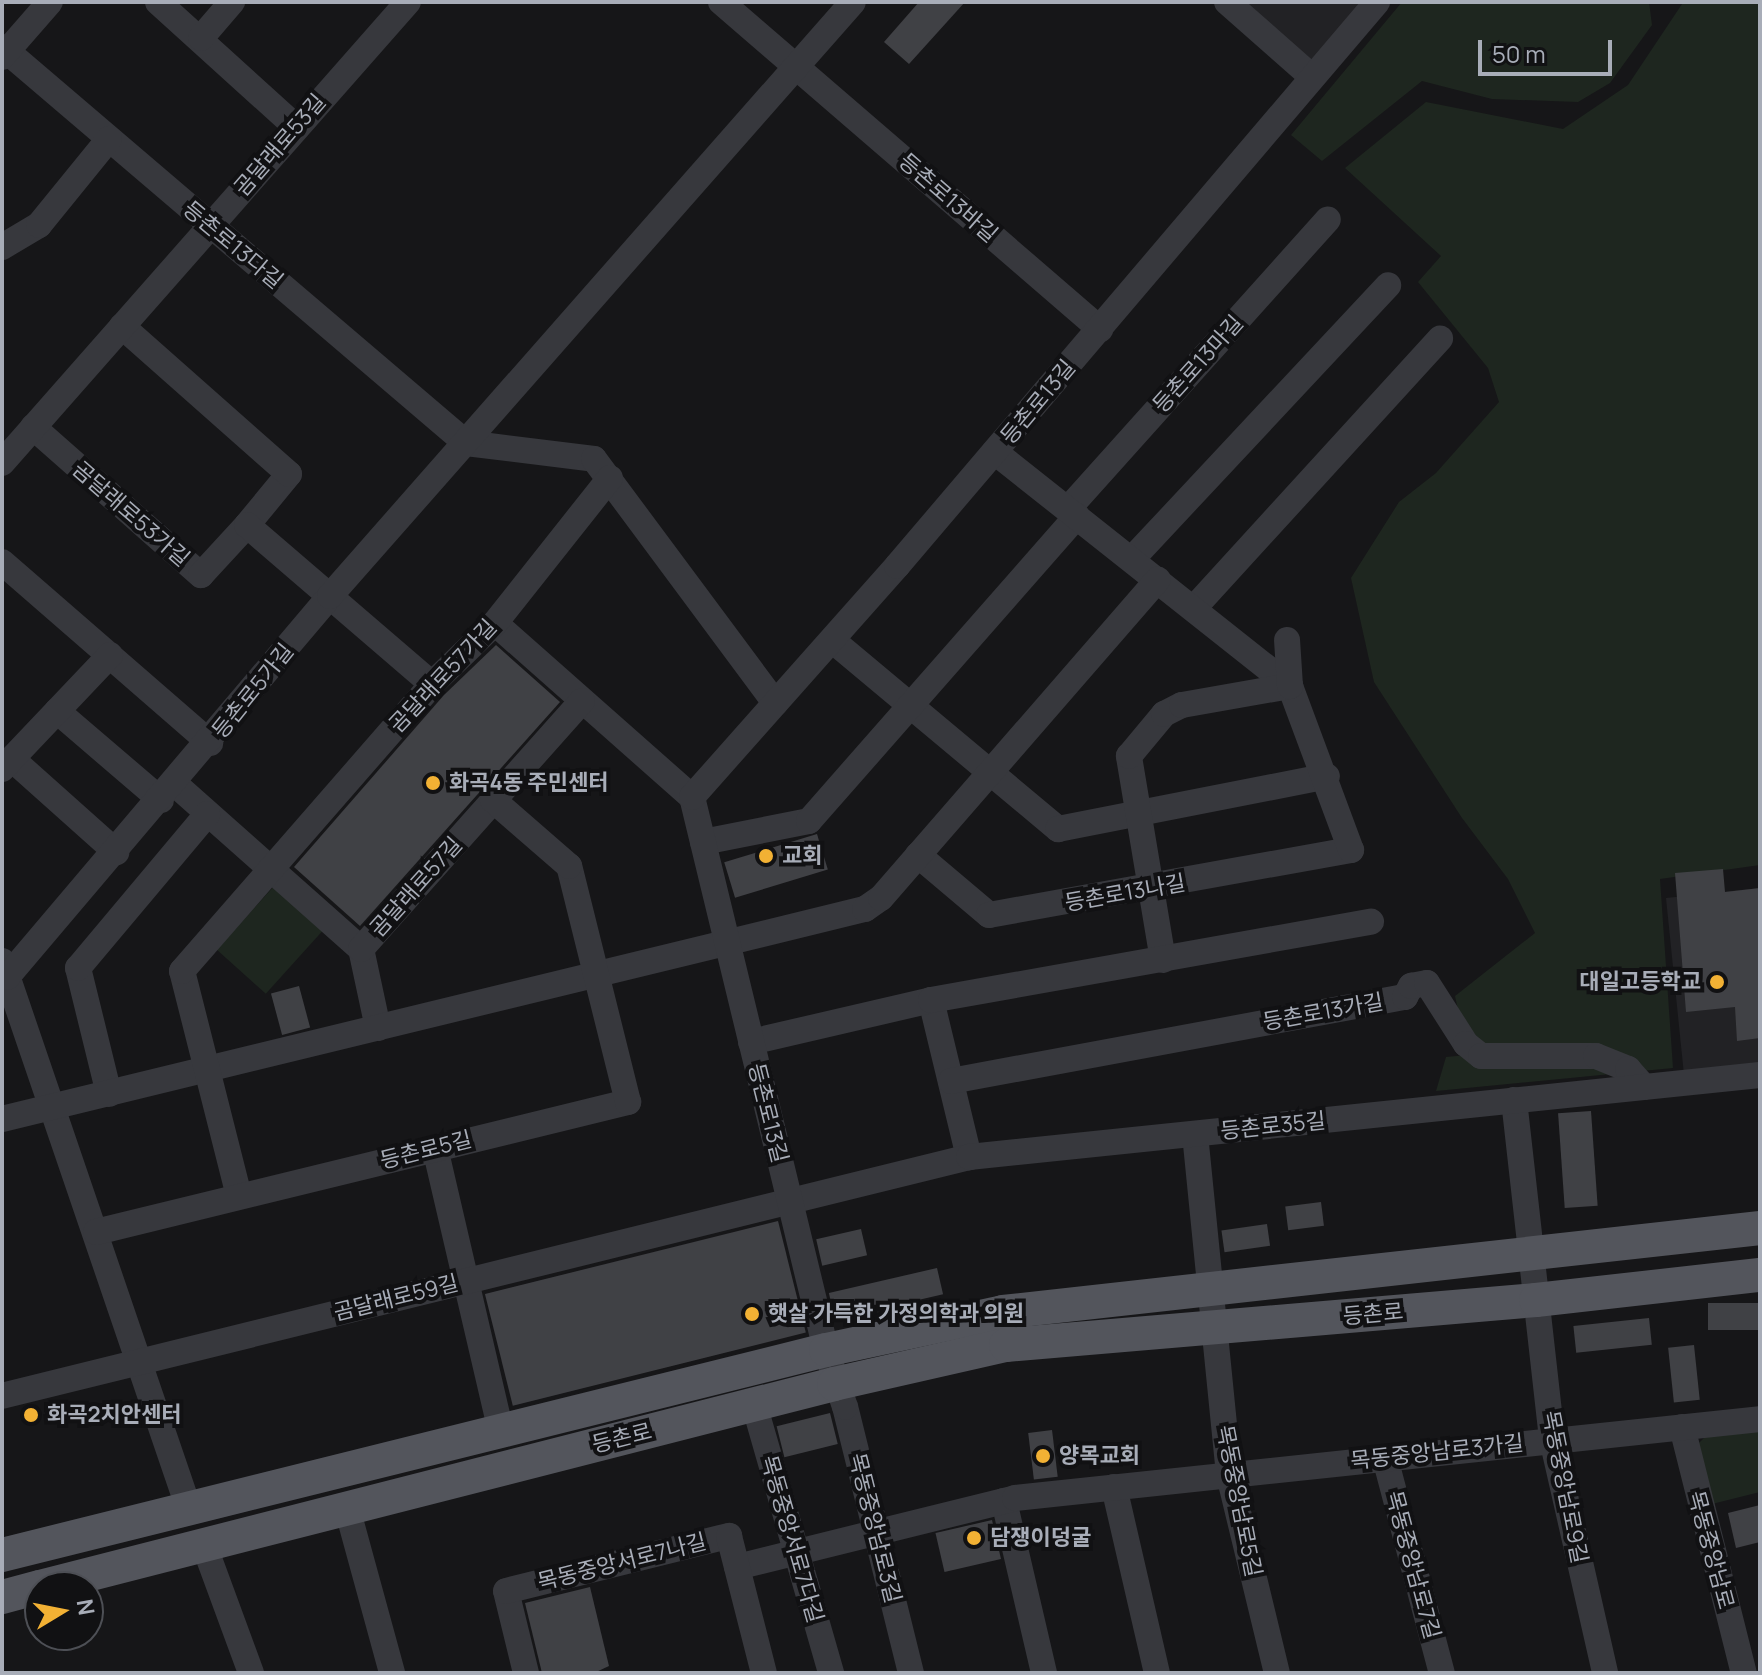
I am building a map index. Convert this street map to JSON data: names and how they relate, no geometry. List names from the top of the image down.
{
  "streets": {
    "main road": ["등촌로"],
    "street": [
      "곰달래로53길",
      "등촌로13바길",
      "등촌로13다길",
      "등촌로13마길",
      "등촌로13길",
      "곰달래로53가길",
      "곰달래로57가길",
      "등촌로5가길",
      "곰달래로57길",
      "등촌로13나길",
      "등촌로13가길",
      "등촌로35길",
      "등촌로5길",
      "곰달래로59길",
      "목동중앙남로3가길",
      "목동중앙남로9길",
      "목동중앙남로5길",
      "목동중앙남로3길",
      "목동중앙서로7다길",
      "목동중앙남로",
      "목동중앙서로7나길",
      "목동중앙남로7길"
    ]
  },
  "crossings": [
    ["곰달래로53길", "등촌로13다길"],
    ["곰달래로53길", "곰달래로53가길"],
    ["등촌로13바길", "등촌로13길"],
    ["등촌로13다길", "등촌로5가길"],
    ["등촌로13길", "등촌로35길"],
    ["등촌로13길", "곰달래로59길"],
    ["등촌로13길", "등촌로"],
    ["등촌로13길", "목동중앙남로3길"],
    ["등촌로13가길", "등촌로35길"],
    ["등촌로35길", "곰달래로59길"],
    ["등촌로", "목동중앙남로9길"],
    ["등촌로", "목동중앙남로5길"],
    ["등촌로", "목동중앙남로3길"],
    ["등촌로", "목동중앙서로7다길"],
    ["목동중앙남로3가길", "목동중앙남로9길"],
    ["목동중앙남로3가길", "목동중앙남로5길"],
    ["목동중앙남로3가길", "목동중앙남로3길"],
    ["목동중앙남로3가길", "목동중앙서로7다길"],
    ["목동중앙남로3가길", "목동중앙남로"],
    ["목동중앙남로3가길", "목동중앙서로7나길"],
    ["목동중앙남로3가길", "목동중앙남로7길"]
  ],
  "places": [
    "화곡4동 주민센터",
    "교회",
    "대일고등학교",
    "햇살 가득한 가정의학과 의원",
    "화곡2치안센터",
    "양목교회",
    "담쟁이덩굴"
  ],
  "scale_bar": "50 m",
  "north": "right"
}
